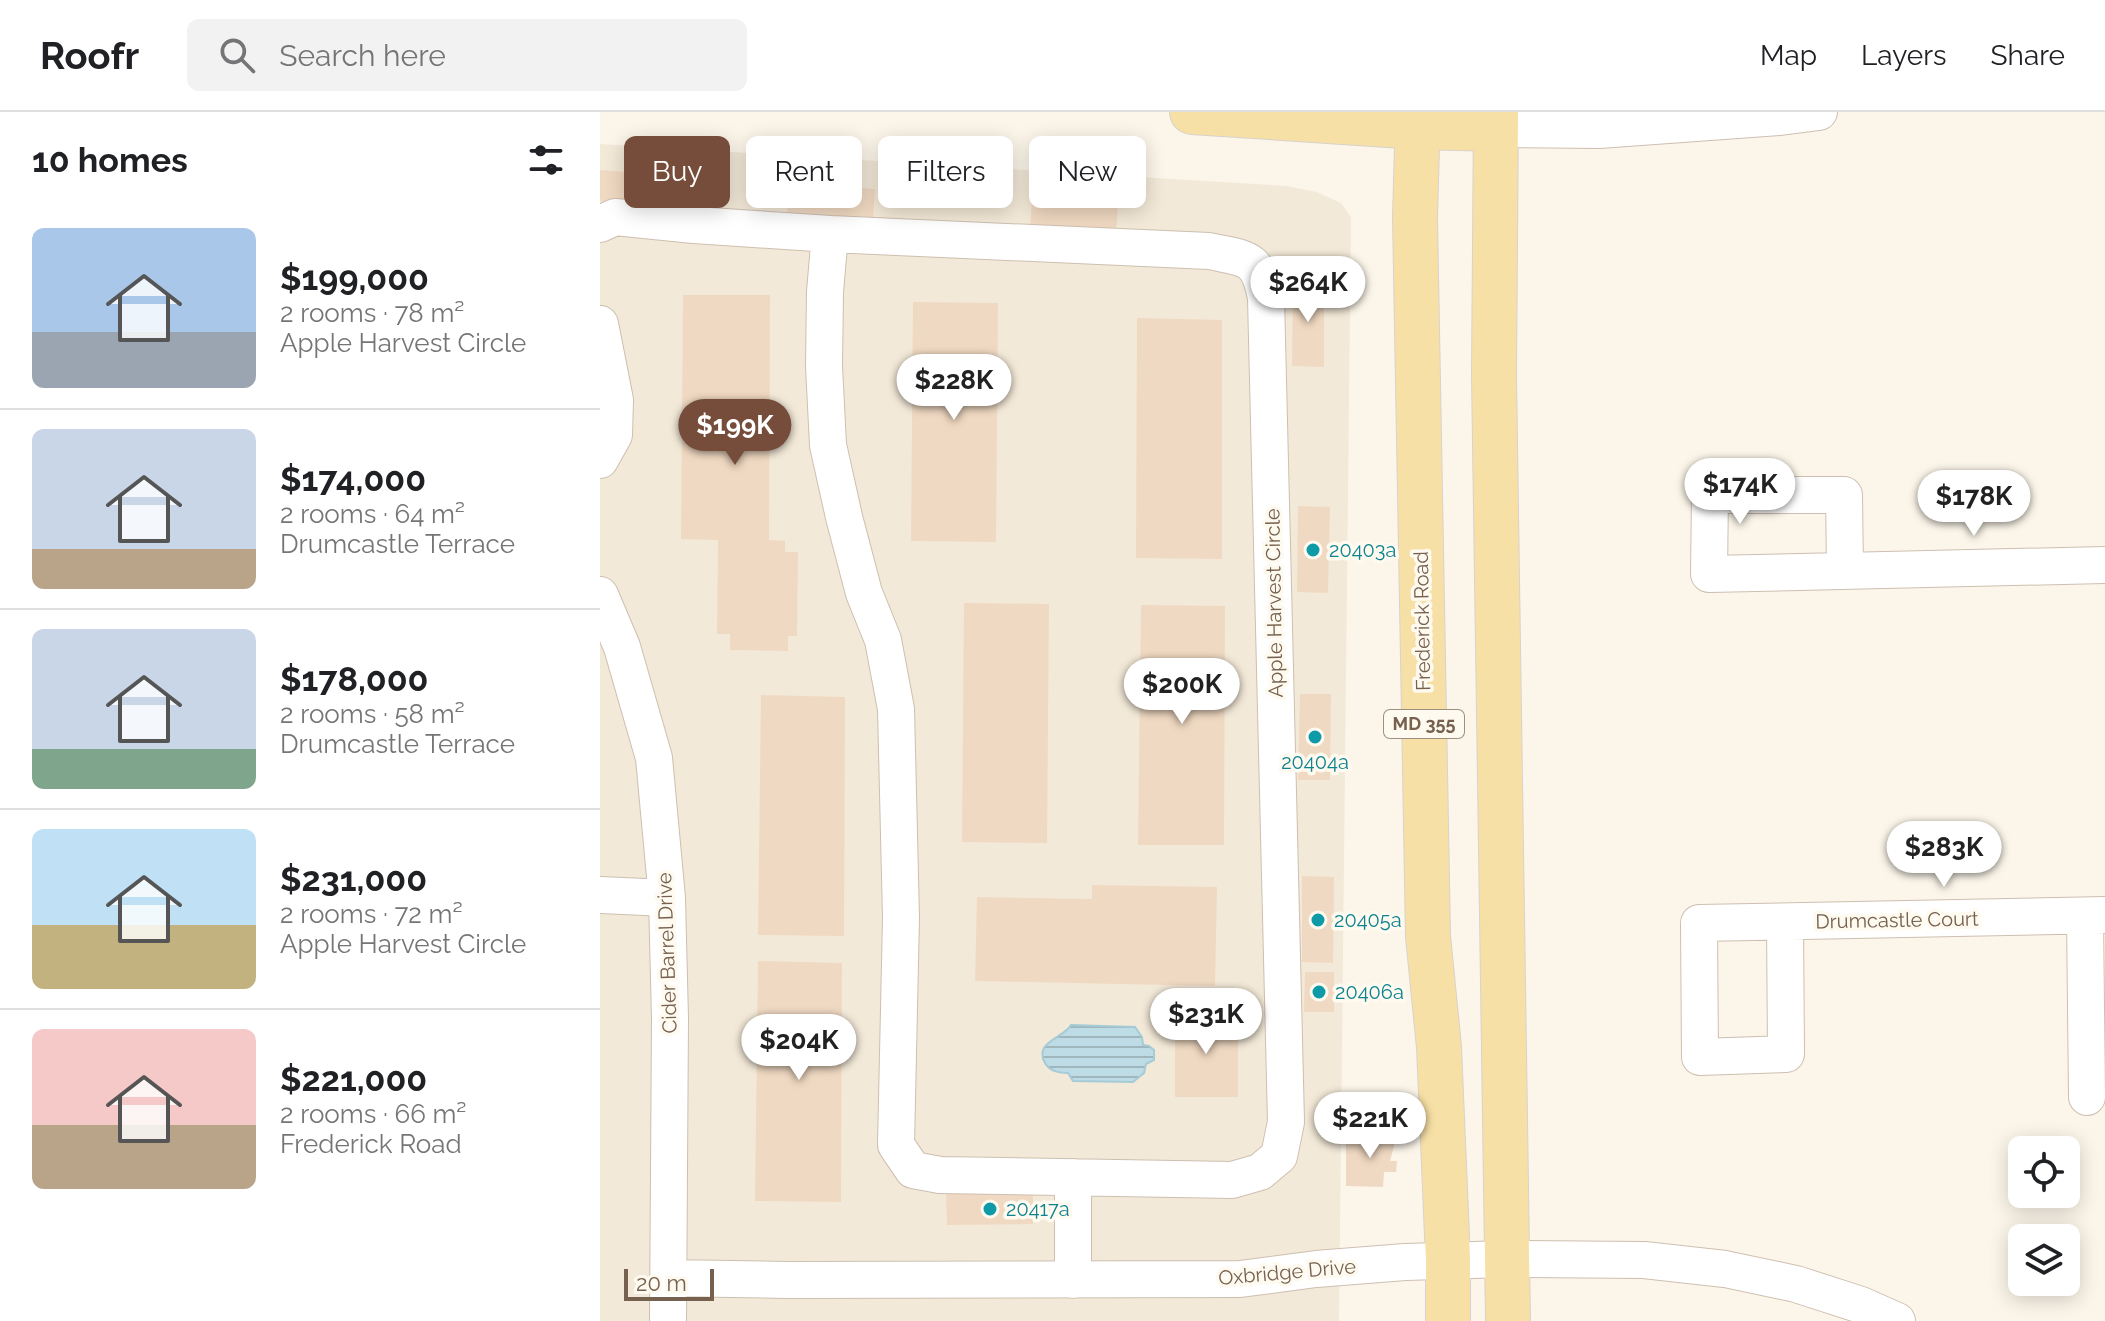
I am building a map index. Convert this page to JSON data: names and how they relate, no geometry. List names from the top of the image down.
{
  "streets": {
    "main road": ["Frederick Road", "MD 355"],
    "street": [
      "Apple Harvest Circle",
      "Drumcastle Court",
      "Cider Barrel Drive",
      "Oxbridge Drive"
    ]
  },
  "crossings": [
    ["Frederick Road", "Oxbridge Drive"],
    ["Cider Barrel Drive", "Oxbridge Drive"]
  ],
  "places": [
    "20403a",
    "20404a",
    "20405a",
    "20406a",
    "20417a"
  ],
  "scale_bar": "20 m",
  "page": {
    "header": "Roofr",
    "search": "Search here",
    "nav": ["Map", "Layers", "Share"],
    "heading": "10 homes",
    "chip": [
      "Buy",
      "Rent",
      "Filters",
      "New"
    ],
    "list": [
      {
        "name": "$199,000",
        "note": "2 rooms · 78 m² · Apple Harvest Circle"
      },
      {
        "name": "$174,000",
        "note": "2 rooms · 64 m² · Drumcastle Terrace"
      },
      {
        "name": "$178,000",
        "note": "2 rooms · 58 m² · Drumcastle Terrace"
      },
      {
        "name": "$231,000",
        "note": "2 rooms · 72 m² · Apple Harvest Circle"
      },
      {
        "name": "$221,000",
        "note": "2 rooms · 66 m² · Frederick Road"
      }
    ],
    "price": [
      "$264K",
      "$228K",
      "$199K",
      "$174K",
      "$178K",
      "$200K",
      "$283K",
      "$231K",
      "$204K",
      "$221K"
    ],
    "scale": "20 m"
  }
}
